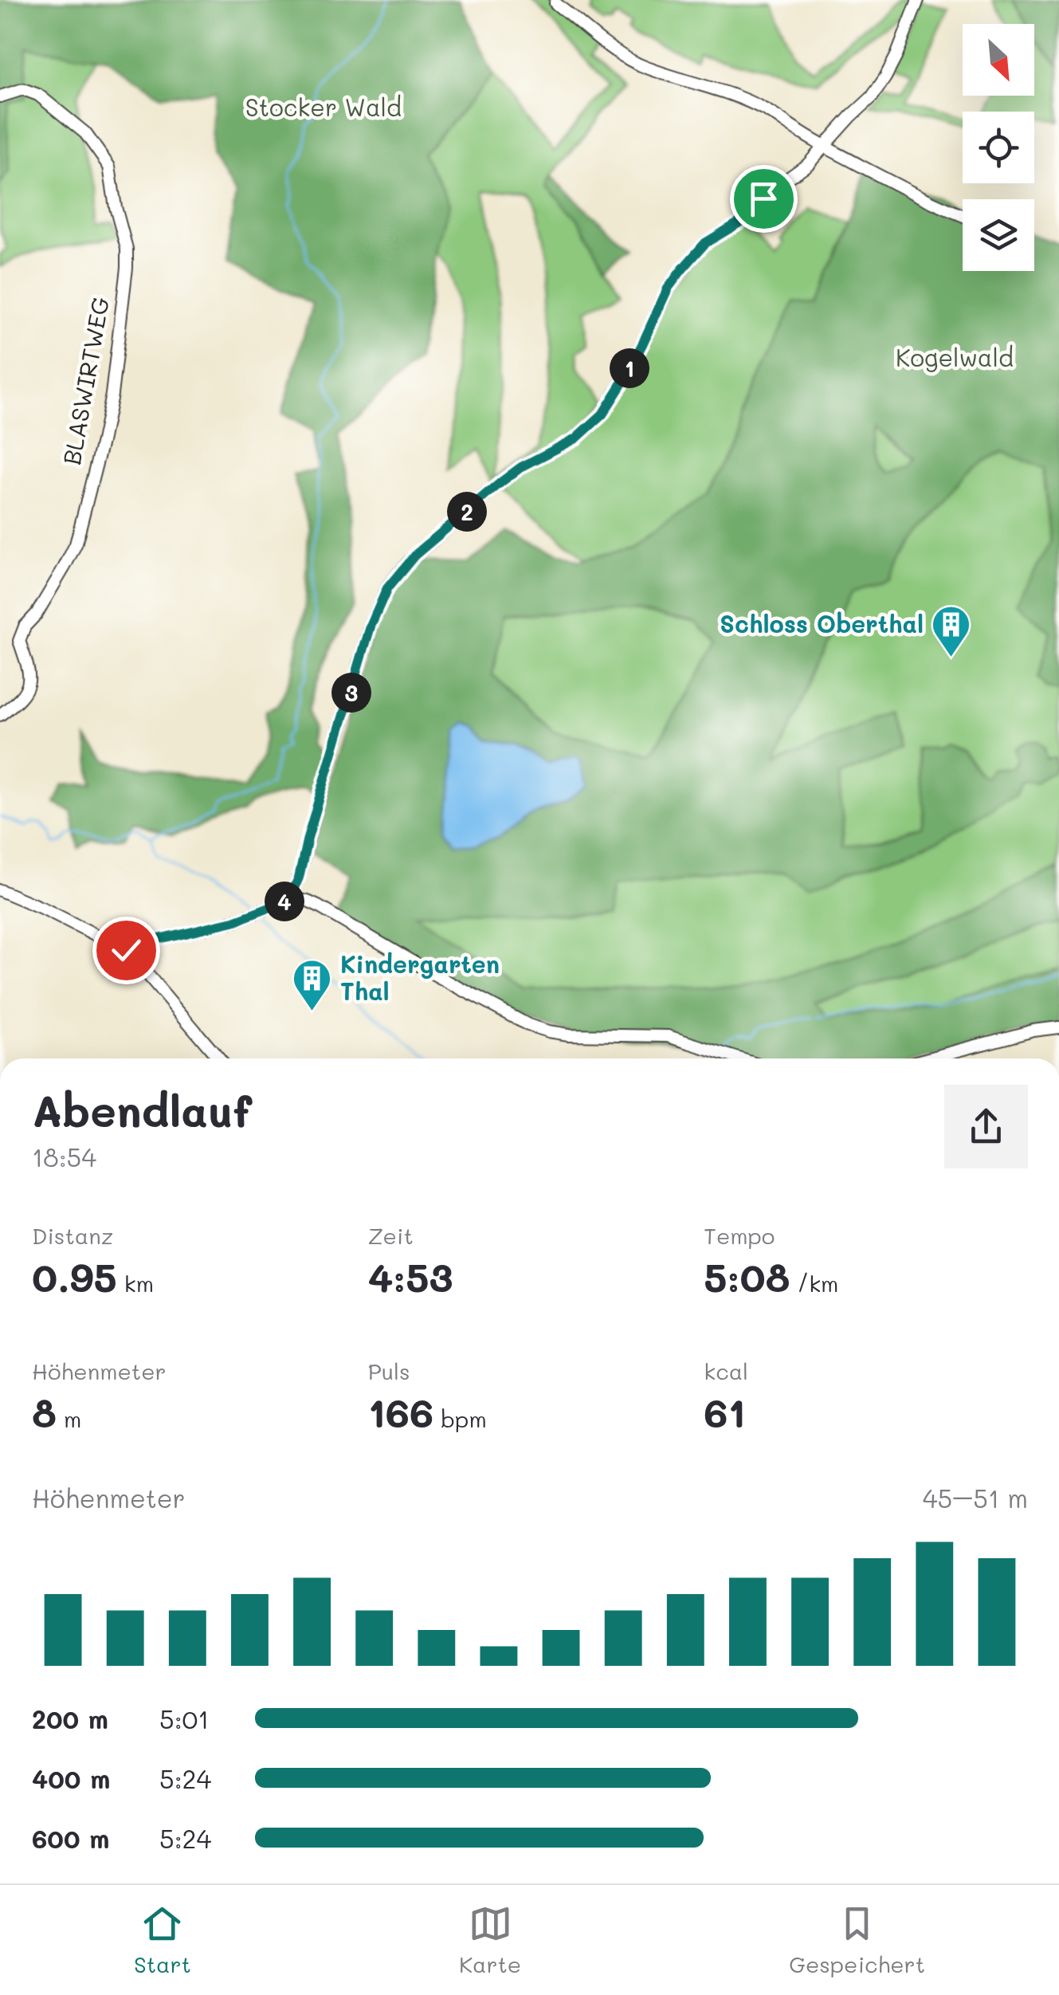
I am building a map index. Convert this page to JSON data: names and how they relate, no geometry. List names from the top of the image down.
{
  "streets": {
    "street": ["BLASWIRTWEG"]
  },
  "parks": ["Stocker Wald", "Kogelwald"],
  "places": {
    "building": ["Schloss Oberthal", "Kindergarten Thal"]
  },
  "north": "bottom right",
  "page": {
    "pins": [
      "1",
      "2",
      "3",
      "4"
    ],
    "heading": ["Abendlauf", "18:54"],
    "stats": [
      ["Distanz", "0.95 km"],
      ["Zeit", "4:53"],
      ["Tempo", "5:08 /km"],
      ["Höhenmeter", "8 m"],
      ["Puls", "166 bpm"],
      ["kcal", "61"]
    ],
    "chart": ["Höhenmeter", "45–51 m"],
    "list": [
      {
        "name": "200 m",
        "note": "5:01"
      },
      {
        "name": "400 m",
        "note": "5:24"
      },
      {
        "name": "600 m",
        "note": "5:24"
      }
    ],
    "tabs": ["Start", "Karte", "Gespeichert"]
  }
}
